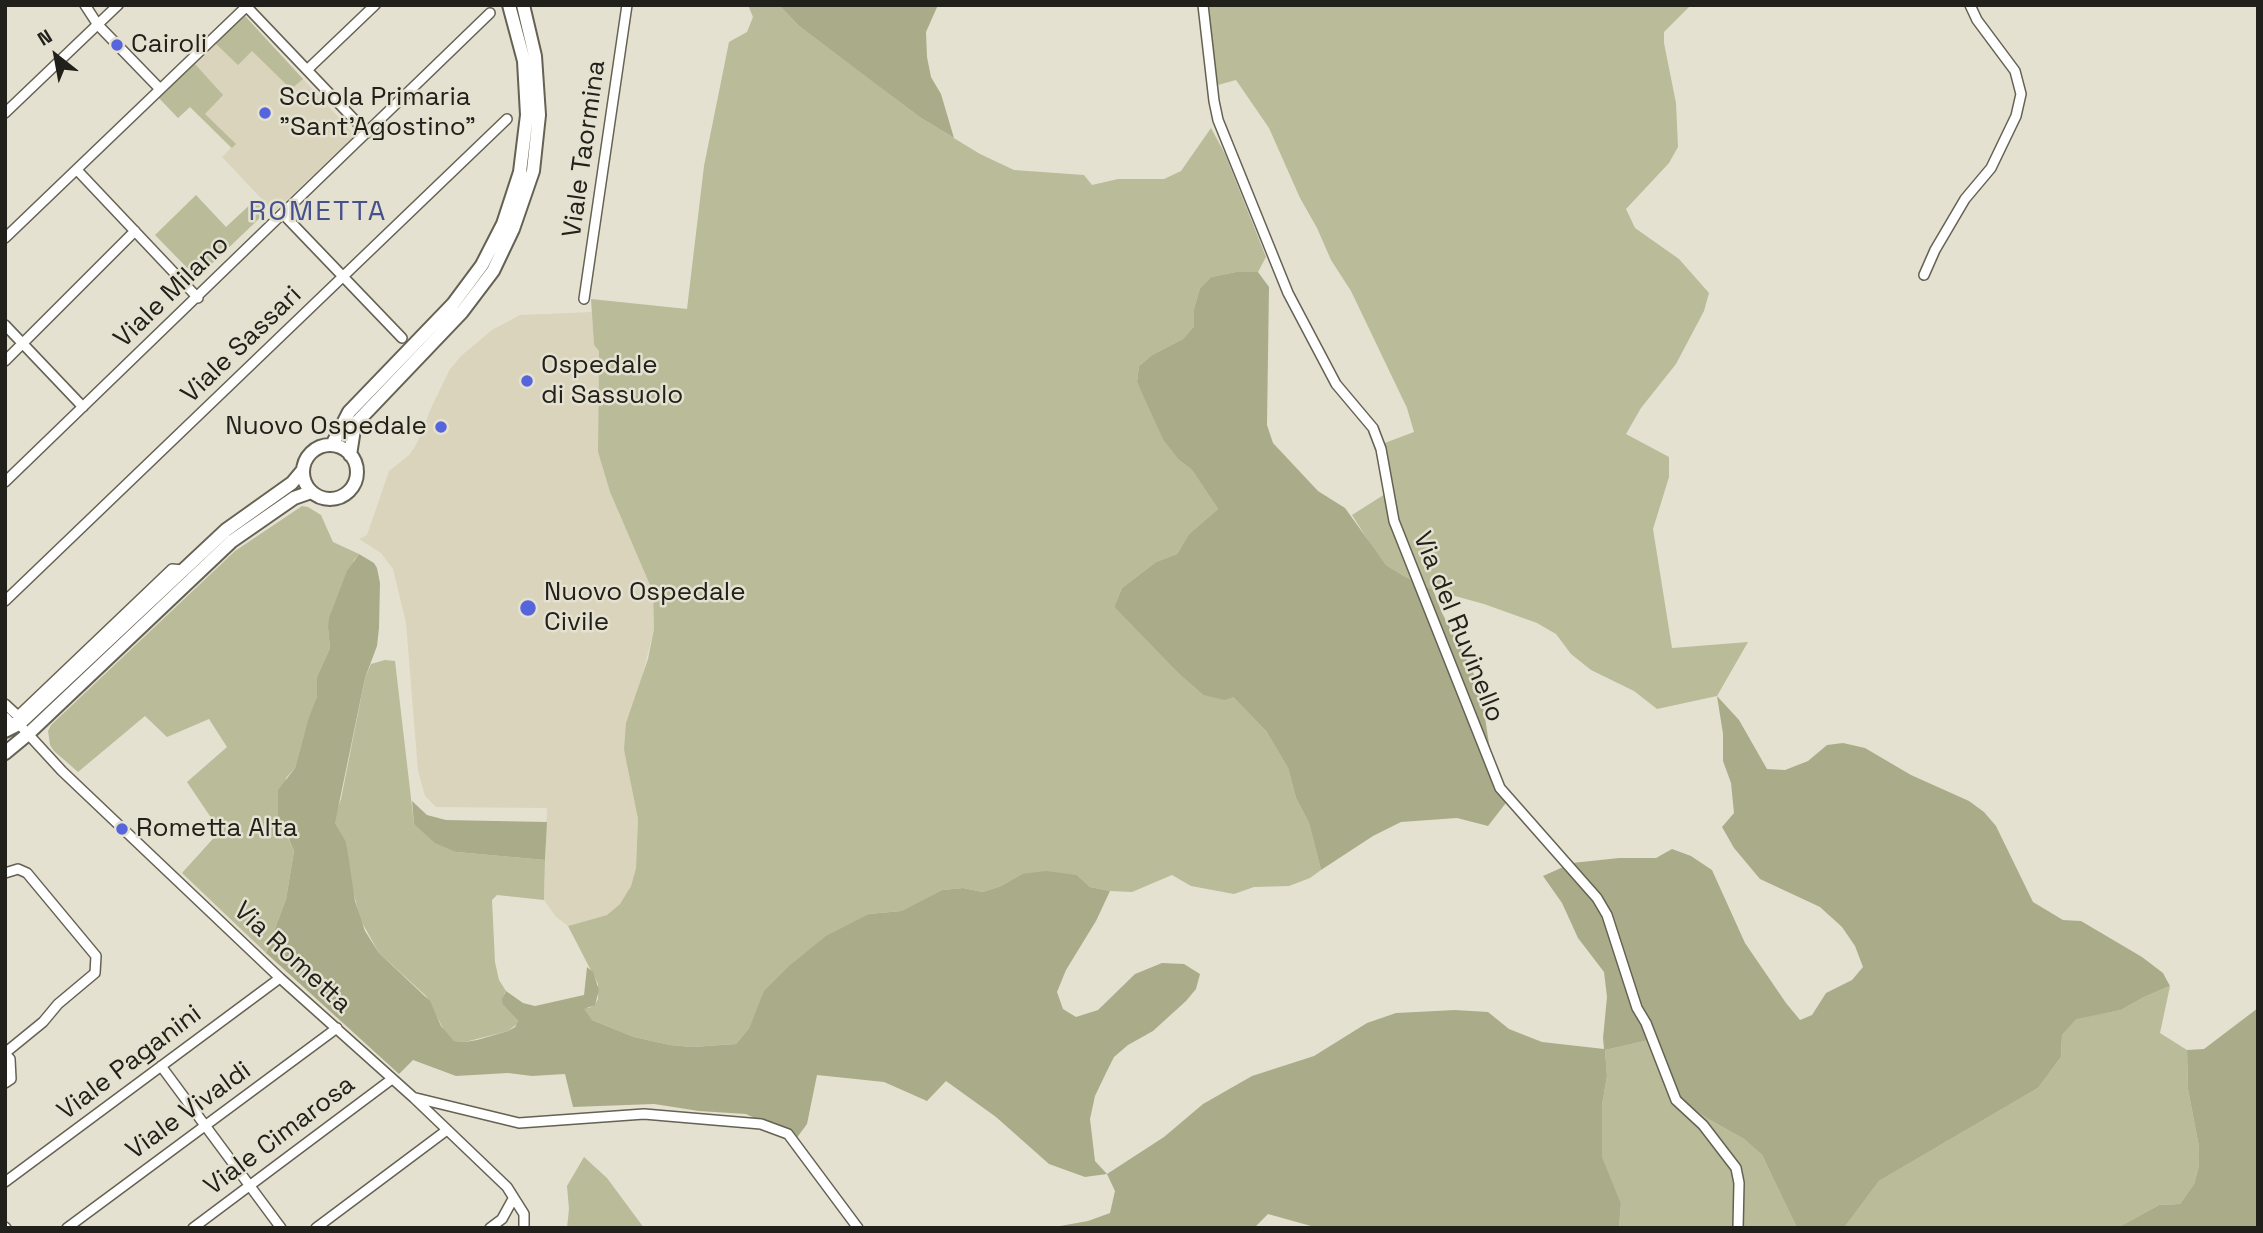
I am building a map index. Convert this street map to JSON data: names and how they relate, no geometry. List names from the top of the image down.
{
  "streets": {
    "street": [
      "Viale Taormina",
      "Viale Milano",
      "Viale Sassari",
      "Via del Ruvinello",
      "Via Rometta",
      "Viale Paganini",
      "Viale Vivaldi",
      "Viale Cimarosa"
    ]
  },
  "crossings": [
    ["Via Rometta", "Viale Paganini"],
    ["Via Rometta", "Viale Vivaldi"],
    ["Via Rometta", "Viale Cimarosa"]
  ],
  "districts": ["ROMETTA"],
  "places": [
    "Cairoli",
    "Scuola Primaria \"Sant'Agostino\"",
    "Ospedale di Sassuolo",
    "Nuovo Ospedale",
    "Nuovo Ospedale Civile",
    "Rometta Alta"
  ],
  "north": "top left"
}
